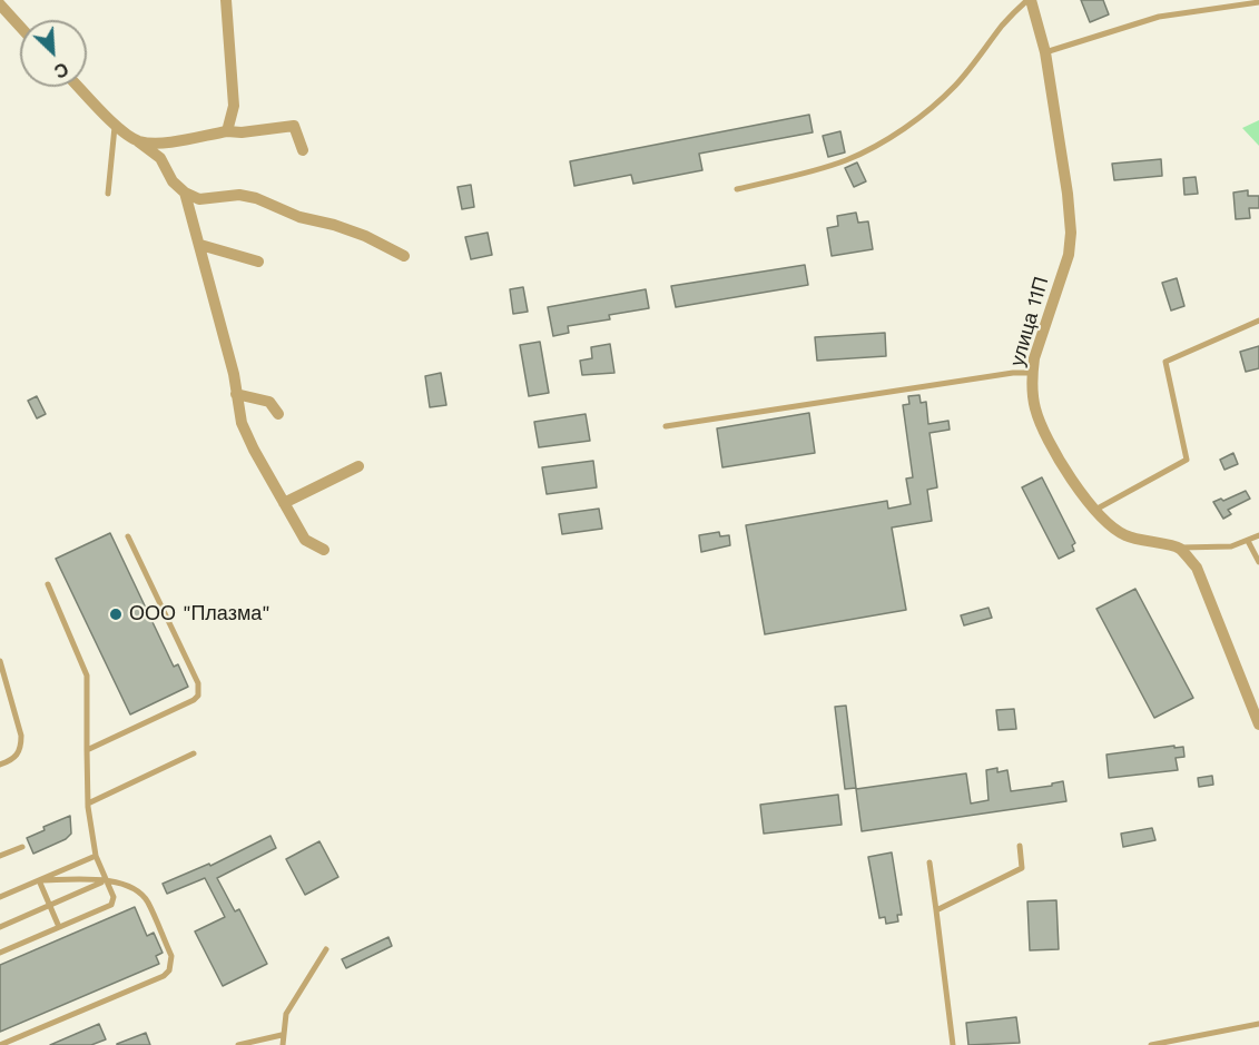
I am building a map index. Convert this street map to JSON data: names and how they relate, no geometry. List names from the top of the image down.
{
  "streets": {
    "street": ["улица 11П"]
  },
  "places": ["ООО \"Плазма\""],
  "north": "bottom right"
}
